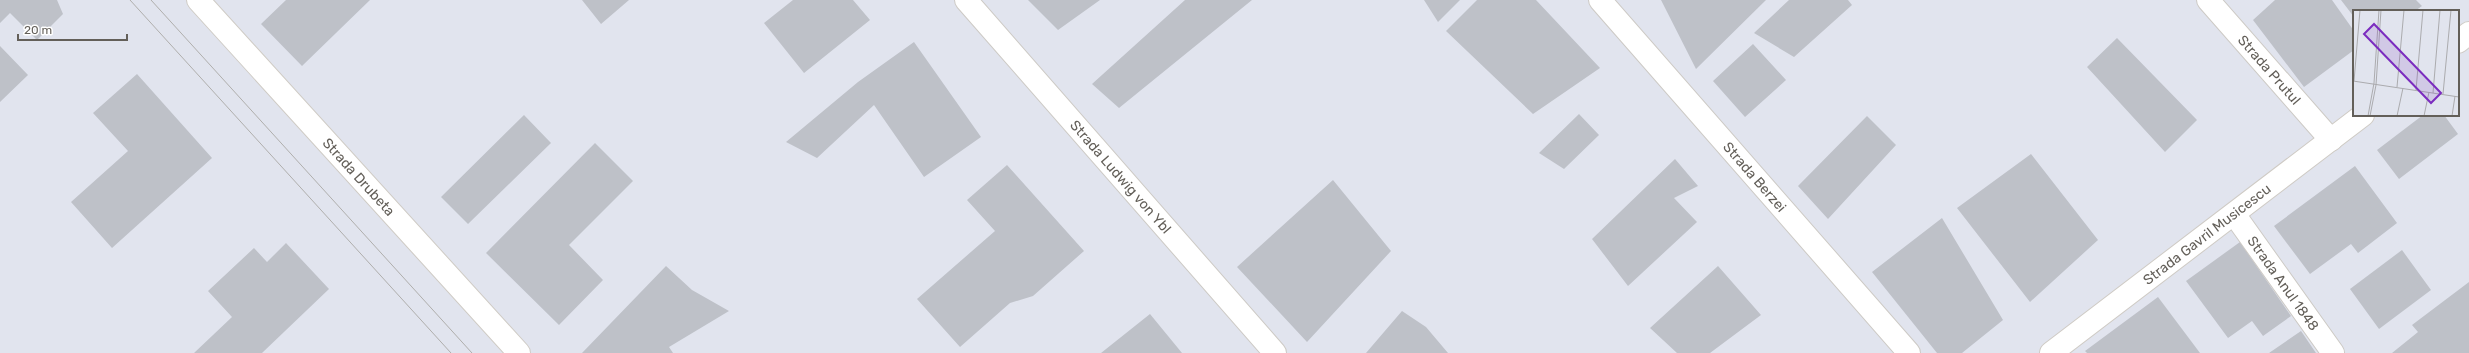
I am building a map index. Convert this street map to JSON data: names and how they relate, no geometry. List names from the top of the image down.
{
  "streets": {
    "street": [
      "Strada Prutul",
      "Strada Drubeta",
      "Strada Berzei",
      "Strada Ludwig von Ybl",
      "Strada Gavril Musicescu",
      "Strada Anul 1848"
    ]
  },
  "crossings": [
    ["Strada Prutul", "Strada Gavril Musicescu"],
    ["Strada Gavril Musicescu", "Strada Anul 1848"]
  ],
  "scale_bar": "20 m"
}
